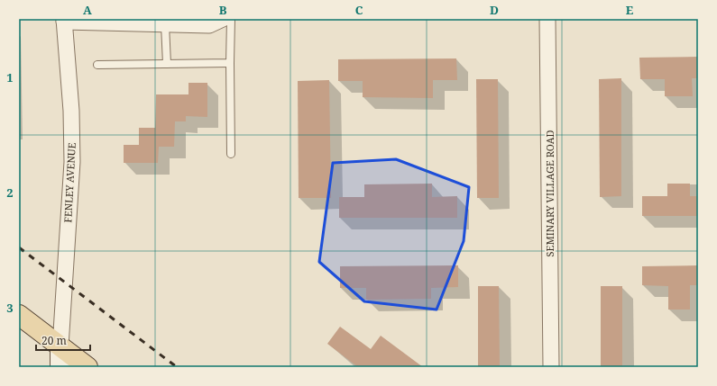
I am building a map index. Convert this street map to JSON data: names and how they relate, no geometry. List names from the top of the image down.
{
  "streets": {
    "street": ["FENLEY AVENUE", "SEMINARY VILLAGE ROAD"]
  },
  "scale_bar": "20 m",
  "grid": {
    "columns": [
      "A",
      "B",
      "C",
      "D",
      "E"
    ],
    "rows": ["1", "2", "3"]
  }
}
